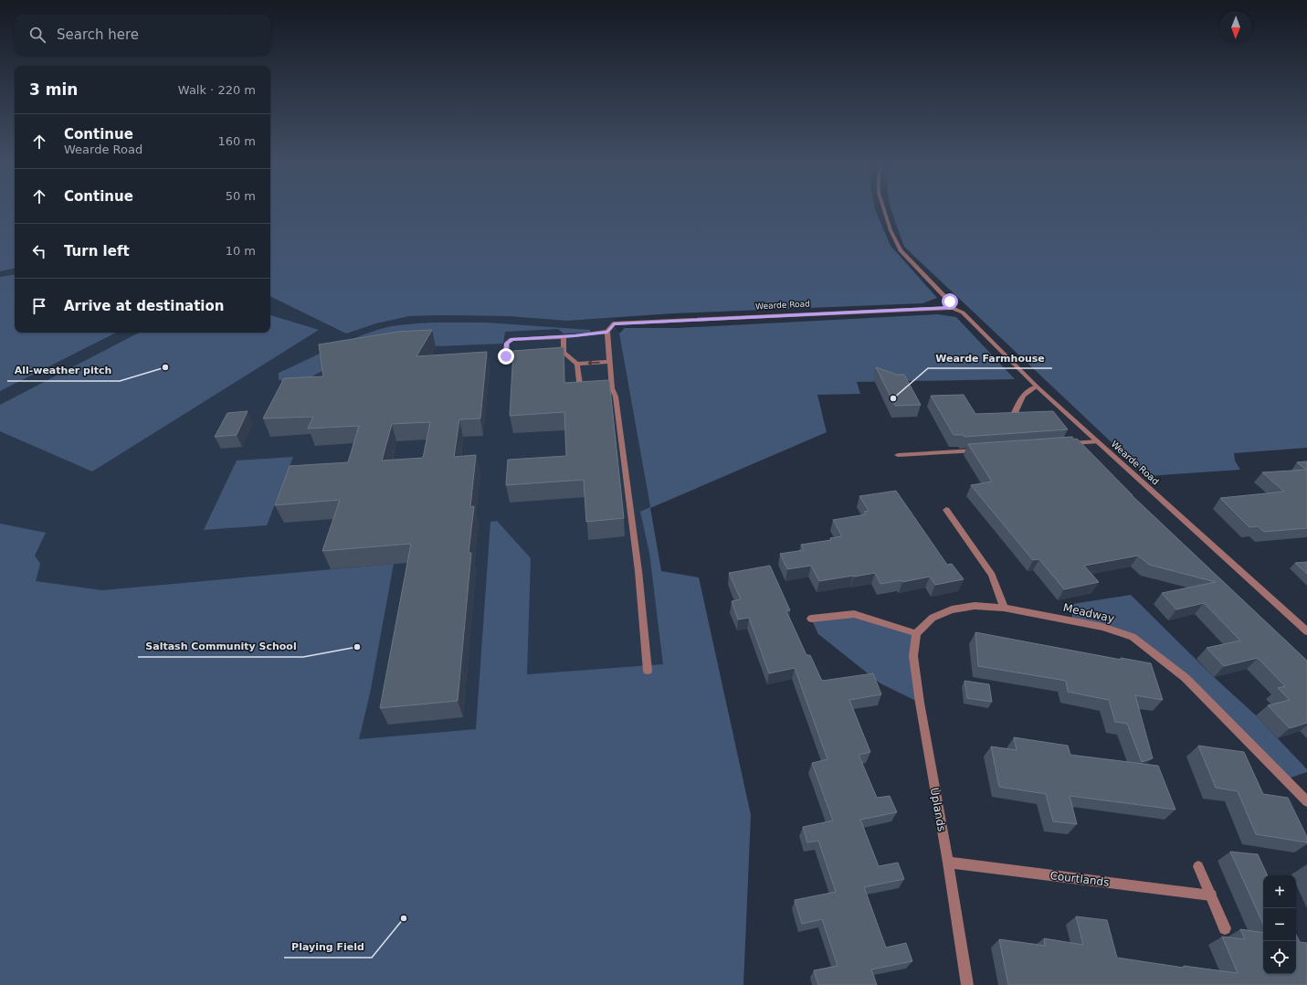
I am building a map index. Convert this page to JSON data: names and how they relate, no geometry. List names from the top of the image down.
{
  "streets": {
    "street": [
      "Wearde Road",
      "Meadway",
      "Uplands",
      "Courtlands"
    ]
  },
  "crossings": [
    ["Meadway", "Uplands"],
    ["Uplands", "Courtlands"]
  ],
  "places": [
    "All-weather pitch",
    "Wearde Farmhouse",
    "Saltash Community School",
    "Playing Field"
  ],
  "north": "bottom",
  "page": {
    "search": "Search here",
    "heading": ["3 min", "Walk · 220 m"],
    "list": [
      ["Continue", "Wearde Road", "160 m"],
      ["Continue", "50 m"],
      ["Turn left", "10 m"],
      "Arrive at destination"
    ],
    "map_buttons": ["+", "−"]
  }
}
